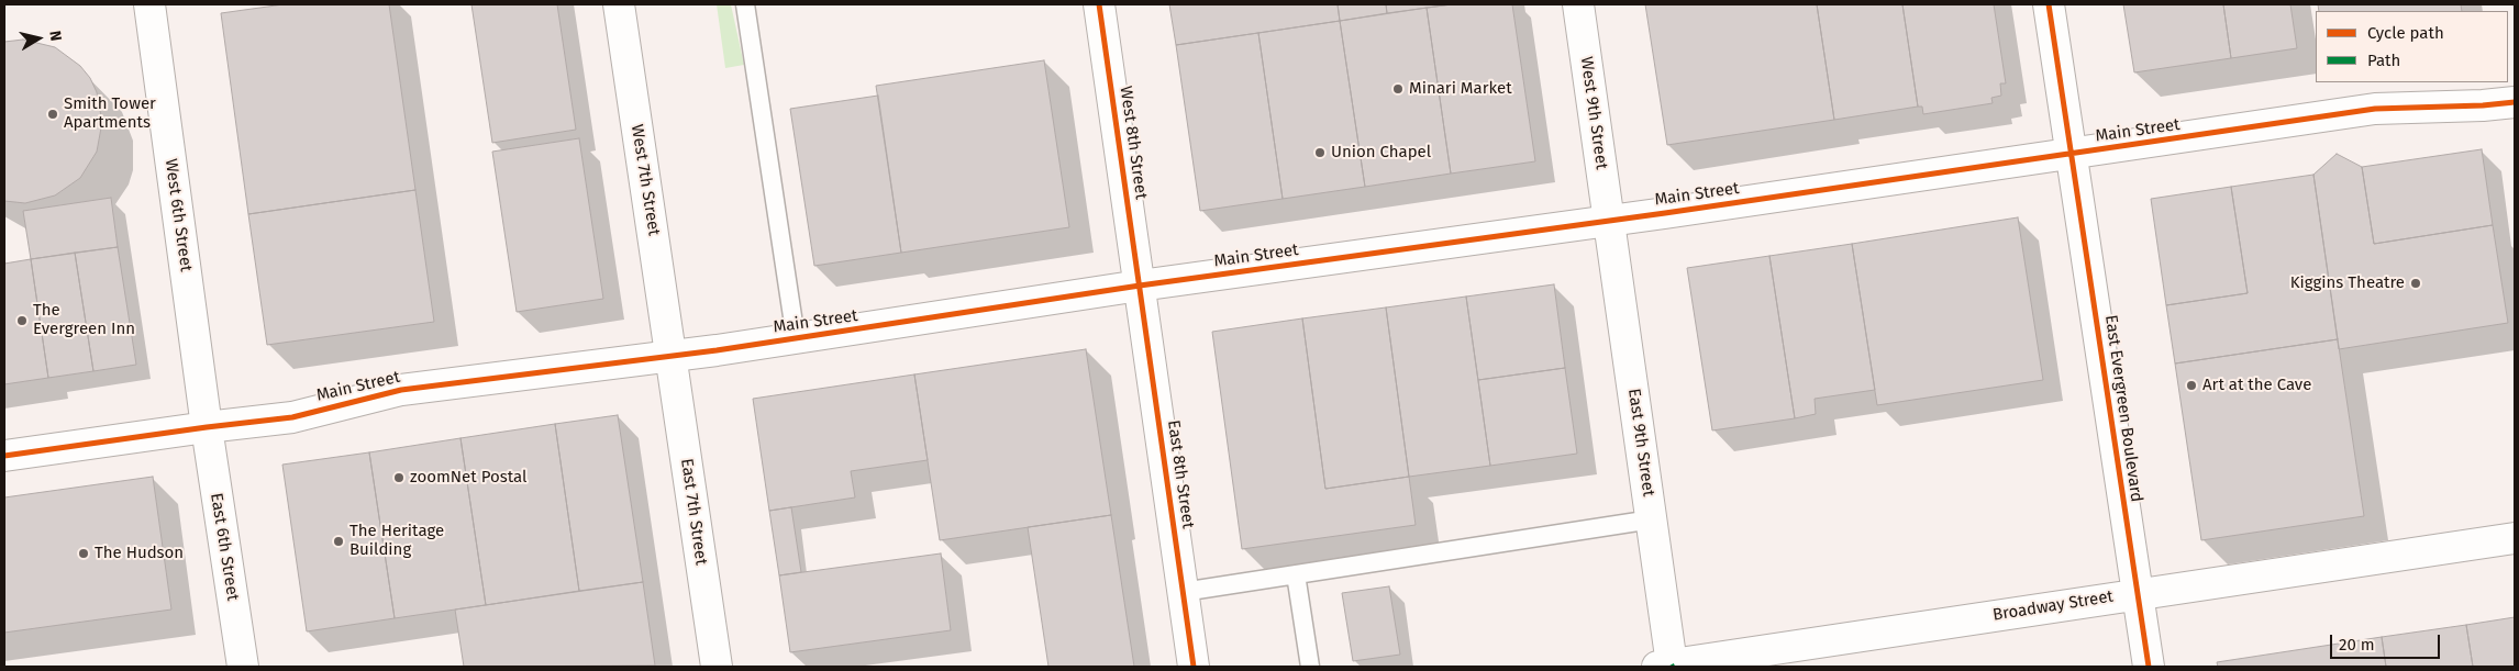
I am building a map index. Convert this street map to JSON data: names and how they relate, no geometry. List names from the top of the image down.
{
  "streets": {
    "street": [
      "West 9th Street",
      "Main Street",
      "West 8th Street",
      "West 7th Street",
      "West 6th Street",
      "East Evergreen Boulevard",
      "East 9th Street",
      "East 8th Street",
      "East 7th Street",
      "East 6th Street",
      "Broadway Street"
    ]
  },
  "crossings": [
    ["West 9th Street", "Main Street"],
    ["West 9th Street", "East 9th Street"],
    ["Main Street", "West 8th Street"],
    ["Main Street", "West 7th Street"],
    ["Main Street", "West 6th Street"],
    ["Main Street", "East Evergreen Boulevard"],
    ["Main Street", "East 9th Street"],
    ["Main Street", "East 8th Street"],
    ["Main Street", "East 7th Street"],
    ["Main Street", "East 6th Street"],
    ["West 8th Street", "East 8th Street"],
    ["West 7th Street", "East 7th Street"],
    ["West 6th Street", "East 6th Street"],
    ["East Evergreen Boulevard", "Broadway Street"],
    ["East 9th Street", "Broadway Street"]
  ],
  "places": [
    "Minari Market",
    "Smith Tower Apartments",
    "Union Chapel",
    "Kiggins Theatre",
    "The Evergreen Inn",
    "Art at the Cave",
    "zoomNet Postal",
    "The Heritage Building",
    "The Hudson"
  ],
  "legend": ["Cycle path", "Path"],
  "scale_bar": "20 m",
  "north": "right"
}
